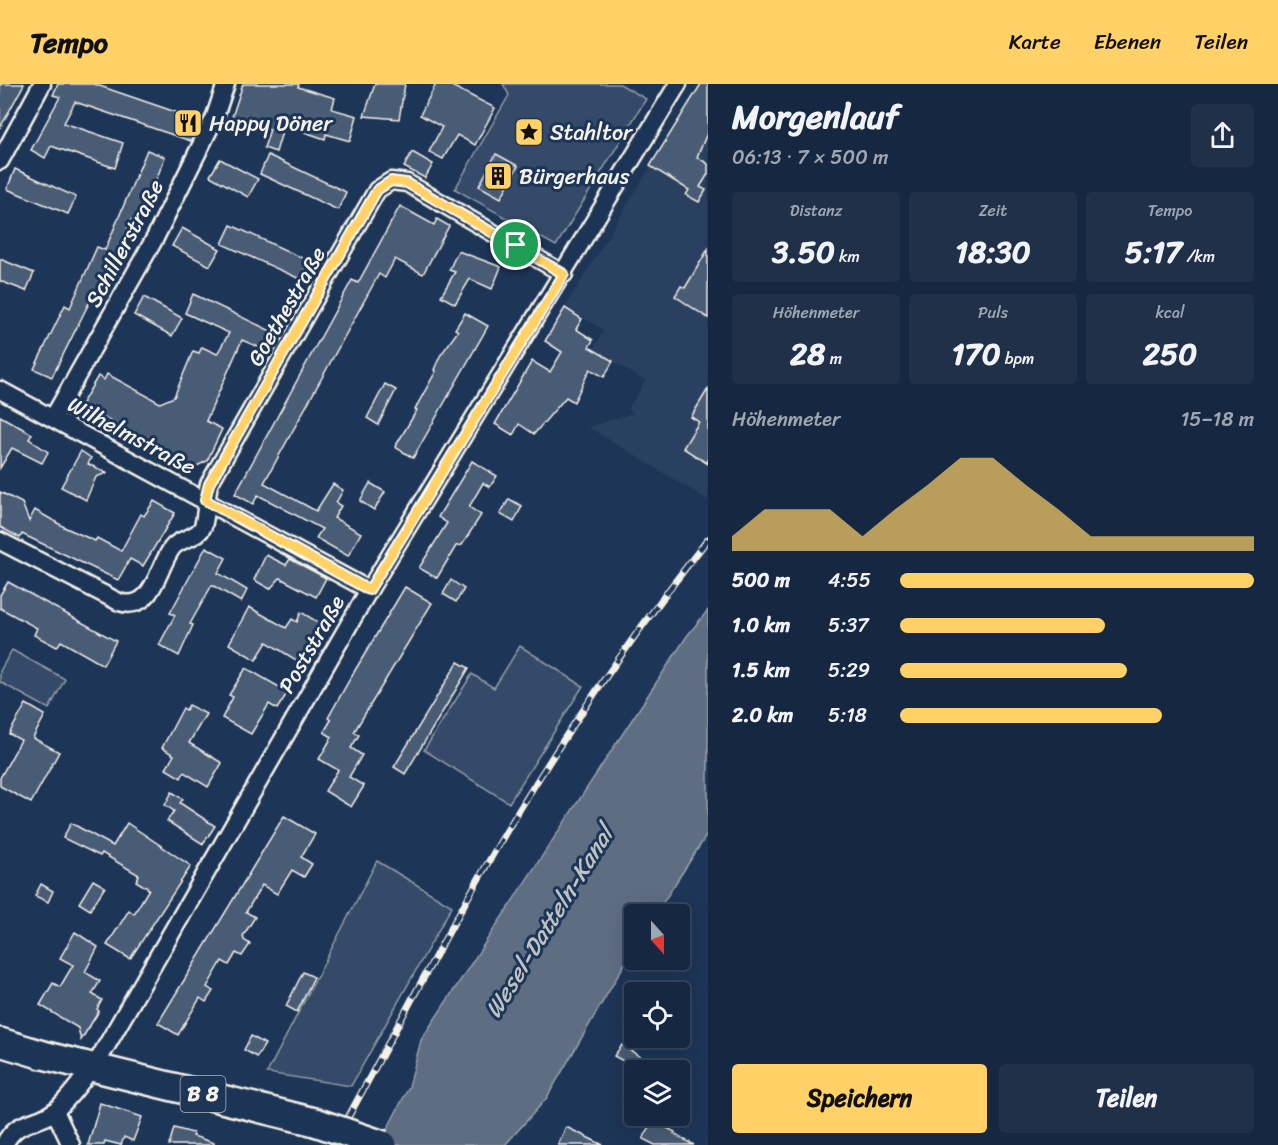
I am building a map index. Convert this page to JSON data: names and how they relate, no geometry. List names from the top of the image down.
{
  "streets": {
    "main road": ["B 8"],
    "street": [
      "Schillerstraße",
      "Goethestraße",
      "Wilhelmstraße",
      "Poststraße"
    ]
  },
  "crossings": [
    ["Schillerstraße", "Wilhelmstraße"],
    ["Goethestraße", "Wilhelmstraße"],
    ["Goethestraße", "Poststraße"],
    ["Wilhelmstraße", "Poststraße"],
    ["Poststraße", "B 8"]
  ],
  "water": ["Wesel-Datteln-Kanal"],
  "places": {
    "restaurant": ["Happy Döner"],
    "place": ["Stahltor"],
    "building": ["Bürgerhaus"]
  },
  "north": "bottom",
  "page": {
    "header": "Tempo",
    "nav": ["Karte", "Ebenen", "Teilen"],
    "heading": ["Morgenlauf", "06:13 · 7 × 500 m"],
    "stats": [
      ["Distanz", "3.50 km"],
      ["Zeit", "18:30"],
      ["Tempo", "5:17 /km"],
      ["Höhenmeter", "28 m"],
      ["Puls", "170 bpm"],
      ["kcal", "250"]
    ],
    "chart": ["Höhenmeter", "15–18 m"],
    "list": [
      {
        "name": "500 m",
        "note": "4:55"
      },
      {
        "name": "1.0 km",
        "note": "5:37"
      },
      {
        "name": "1.5 km",
        "note": "5:29"
      },
      {
        "name": "2.0 km",
        "note": "5:18"
      }
    ],
    "buttons": ["Speichern", "Teilen"]
  }
}
